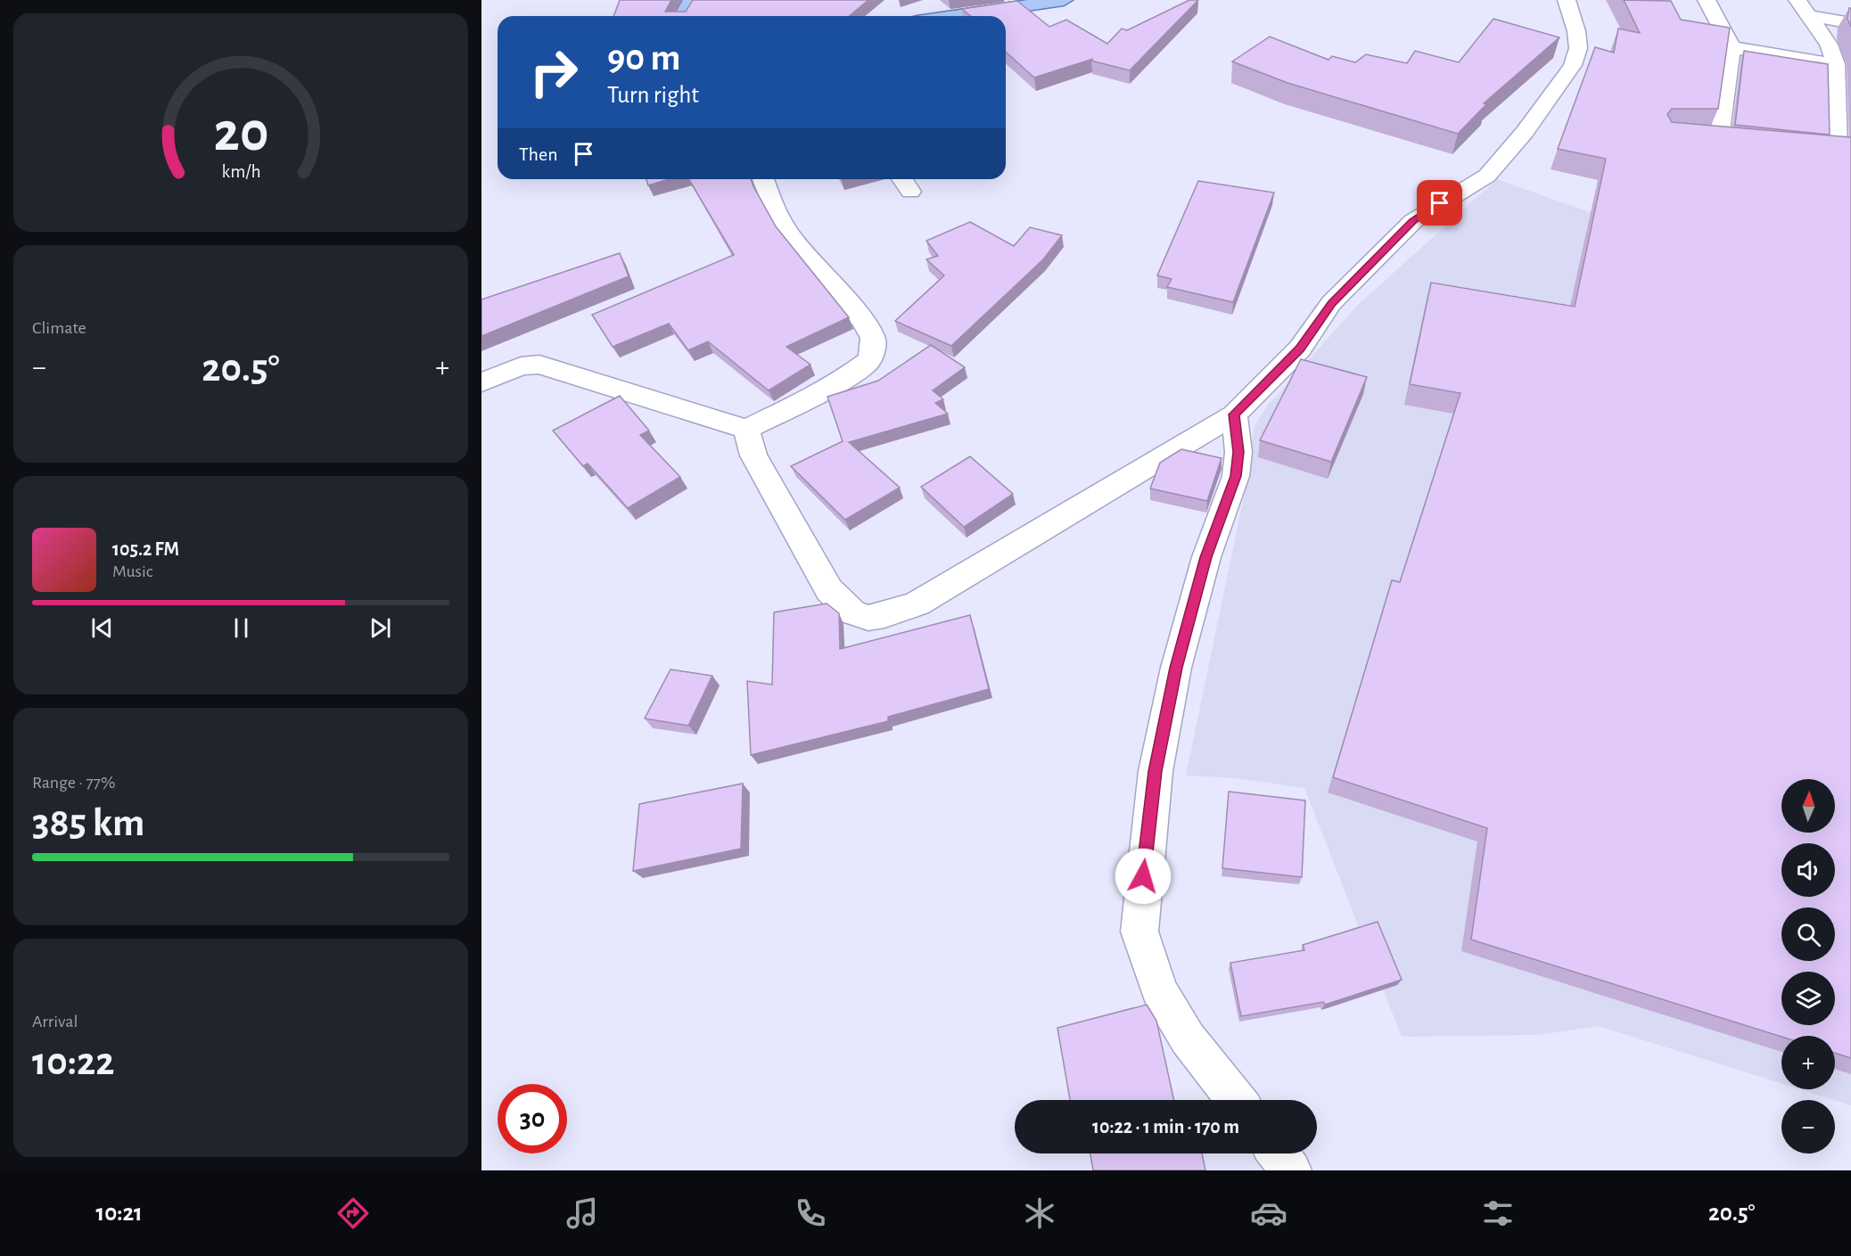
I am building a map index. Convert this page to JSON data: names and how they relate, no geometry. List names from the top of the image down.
{
  "north": "top",
  "page": {
    "turn": ["90 m", "Turn right"],
    "then": "Then",
    "tile": [
      "Climate",
      ["Range · 77%", "385 km"],
      ["Arrival", "10:22"]
    ],
    "heat": ["−", "20.5°", "+"],
    "song": ["105.2 FM", "Music"],
    "map_buttons": ["+", "−"],
    "limit": "30",
    "trip": "10:22 · 1 min · 170 m",
    "tabs": ["10:21", "20.5°"],
    "gauge": ["20", "km/h"]
  }
}
